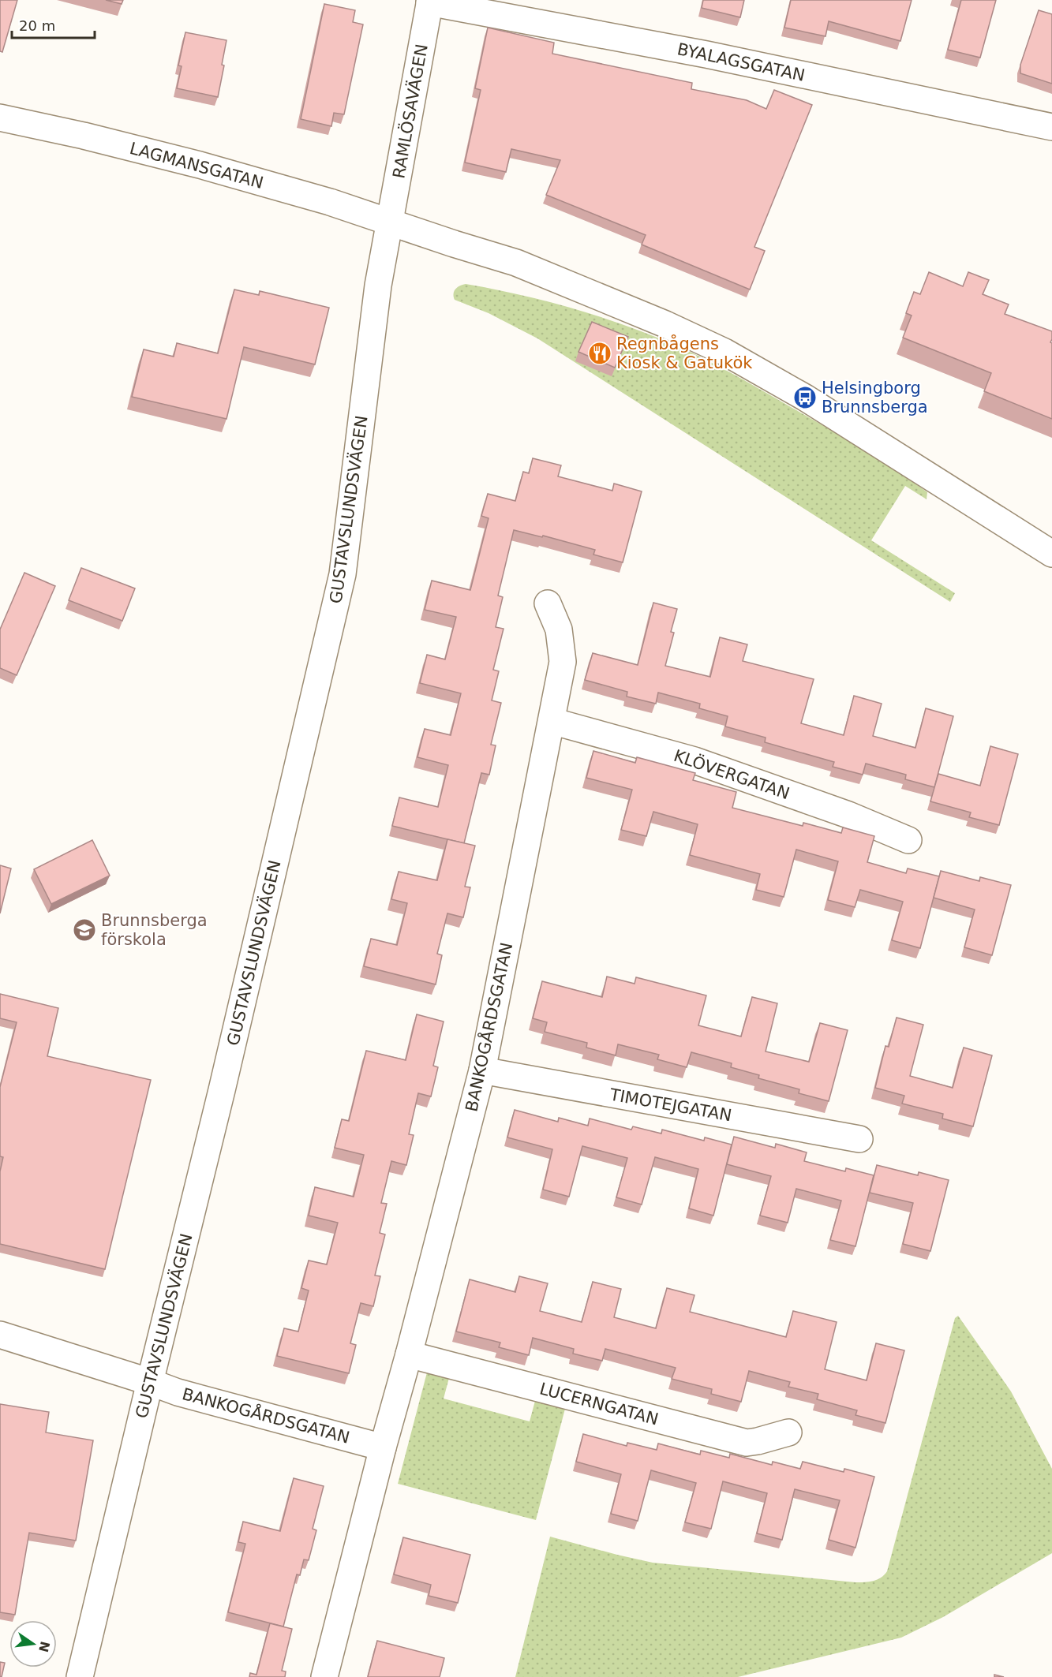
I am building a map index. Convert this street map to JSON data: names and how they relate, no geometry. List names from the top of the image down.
{
  "streets": {
    "street": [
      "BYALAGSGATAN",
      "RAMLÖSAVÄGEN",
      "LAGMANSGATAN",
      "GUSTAVSLUNDSVÄGEN",
      "KLÖVERGATAN",
      "BANKOGÅRDSGATAN",
      "TIMOTEJGATAN",
      "LUCERNGATAN"
    ]
  },
  "crossings": [
    ["BYALAGSGATAN", "RAMLÖSAVÄGEN"],
    ["RAMLÖSAVÄGEN", "LAGMANSGATAN"],
    ["RAMLÖSAVÄGEN", "GUSTAVSLUNDSVÄGEN"],
    ["LAGMANSGATAN", "GUSTAVSLUNDSVÄGEN"],
    ["GUSTAVSLUNDSVÄGEN", "BANKOGÅRDSGATAN"],
    ["KLÖVERGATAN", "BANKOGÅRDSGATAN"],
    ["BANKOGÅRDSGATAN", "TIMOTEJGATAN"],
    ["BANKOGÅRDSGATAN", "LUCERNGATAN"]
  ],
  "places": {
    "restaurant": ["Regnbågens Kiosk & Gatukök"],
    "bus stop": ["Helsingborg Brunnsberga"],
    "school or university": ["Brunnsberga förskola"]
  },
  "scale_bar": "20 m",
  "north": "right"
}
